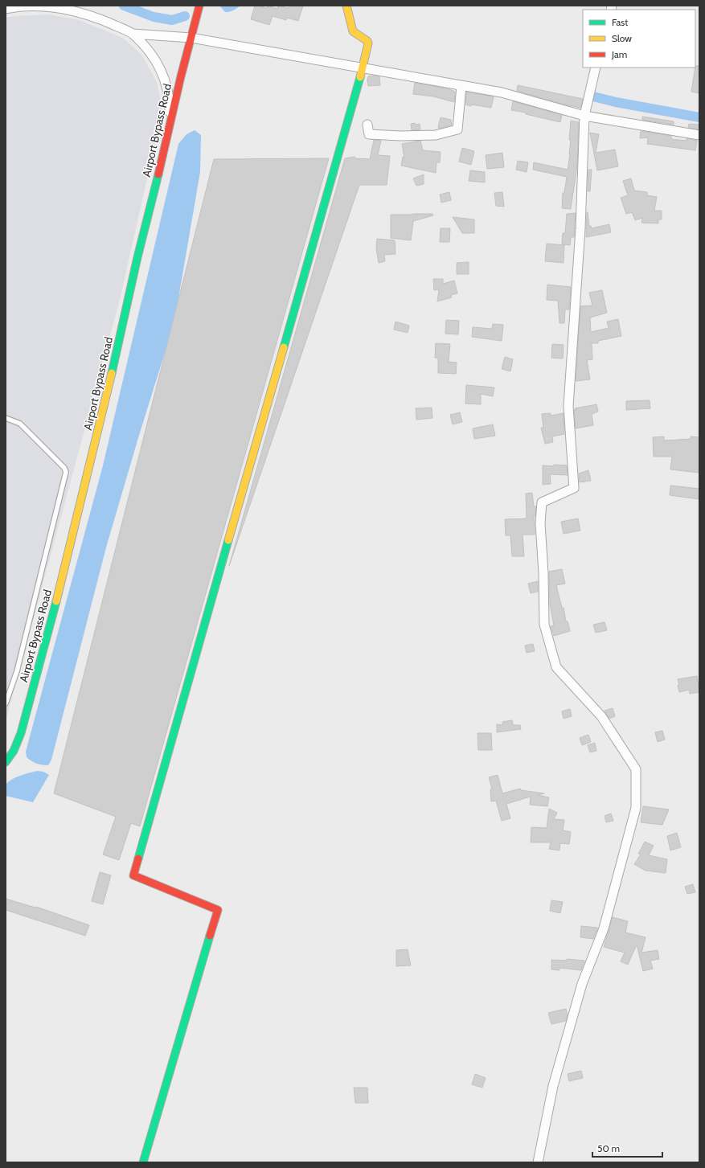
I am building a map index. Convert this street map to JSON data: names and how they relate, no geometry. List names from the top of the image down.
{
  "streets": {
    "street": ["Airport Bypass Road"]
  },
  "legend": ["Fast", "Slow", "Jam"],
  "scale_bar": "50 m"
}
